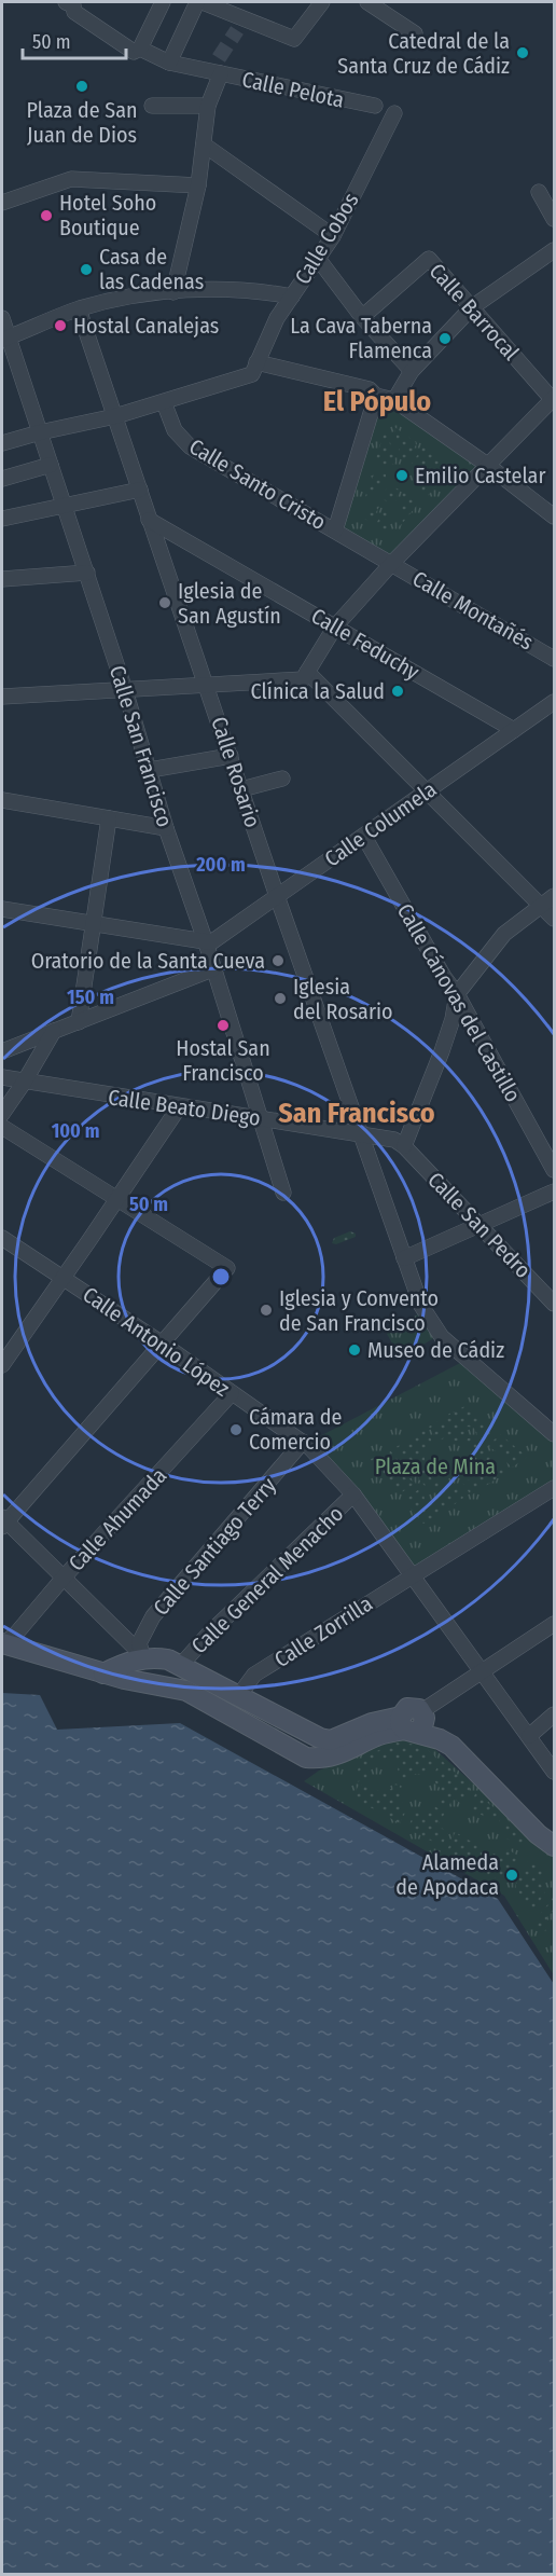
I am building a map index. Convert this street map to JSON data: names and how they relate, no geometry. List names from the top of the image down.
{
  "streets": {
    "street": [
      "Calle Pelota",
      "Calle Cobos",
      "Calle Barrocal",
      "Calle Santo Cristo",
      "Calle Montañés",
      "Calle Feduchy",
      "Calle San Francisco",
      "Calle Rosario",
      "Calle Columela",
      "Calle Cánovas del Castillo",
      "Calle Beato Diego",
      "Calle San Pedro",
      "Calle Antonio López",
      "Calle Ahumada",
      "Calle Santiago Terry",
      "Calle General Menacho",
      "Calle Zorrilla"
    ]
  },
  "crossings": [
    ["Calle Santo Cristo", "Calle Montañés"],
    ["Calle Feduchy", "Calle Rosario"],
    ["Calle Feduchy", "Calle Columela"],
    ["Calle San Francisco", "Calle Columela"],
    ["Calle San Francisco", "Calle Beato Diego"],
    ["Calle Rosario", "Calle Columela"],
    ["Calle Rosario", "Calle Beato Diego"],
    ["Calle Columela", "Calle Cánovas del Castillo"],
    ["Calle Beato Diego", "Calle San Pedro"],
    ["Calle Antonio López", "Calle Ahumada"],
    ["Calle Antonio López", "Calle Santiago Terry"]
  ],
  "districts": ["El Pópulo", "San Francisco"],
  "parks": ["Plaza de Mina"],
  "places": [
    "Catedral de la Santa Cruz de Cádiz",
    "Plaza de San Juan de Dios",
    "Hotel Soho Boutique",
    "Casa de las Cadenas",
    "Hostal Canalejas",
    "La Cava Taberna Flamenca",
    "Emilio Castelar",
    "Iglesia de San Agustín",
    "Clínica la Salud",
    "Oratorio de la Santa Cueva",
    "Iglesia del Rosario",
    "Hostal San Francisco",
    "Iglesia y Convento de San Francisco",
    "Museo de Cádiz",
    "Cámara de Comercio",
    "Alameda de Apodaca"
  ],
  "scale_bar": "50 m",
  "rings": [
    "200 m",
    "150 m",
    "100 m",
    "50 m"
  ]
}
